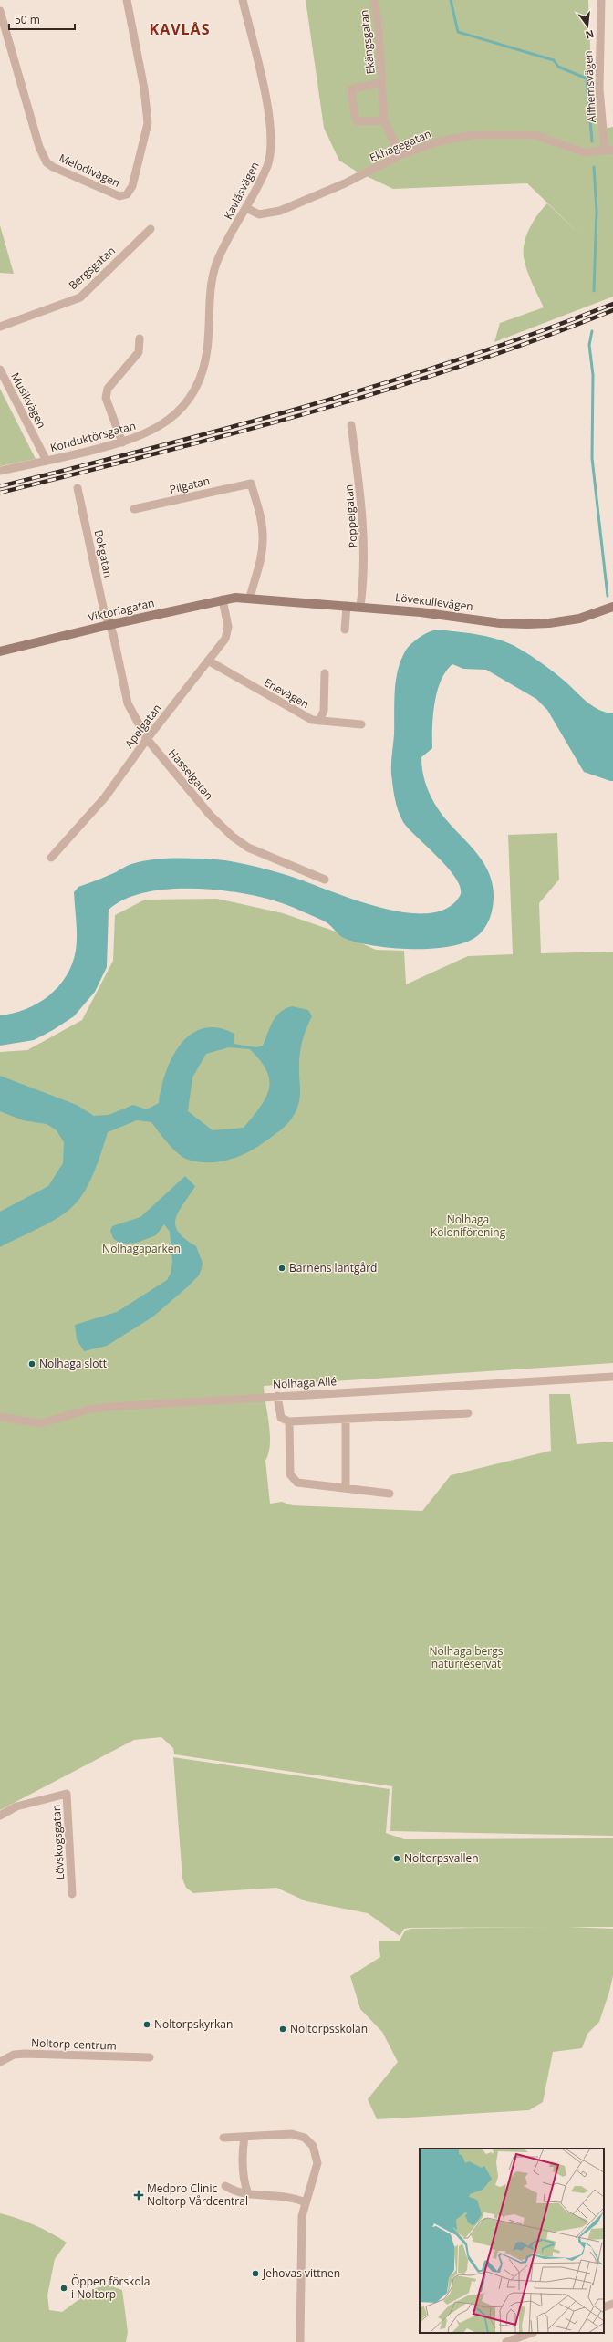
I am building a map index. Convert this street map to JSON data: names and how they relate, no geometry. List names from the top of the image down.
{
  "streets": {
    "street": [
      "Ekängsgatan",
      "Alfhemsvägen",
      "Ekhagegatan",
      "Melodivägen",
      "Kavlåsvägen",
      "Bergsgatan",
      "Musikvägen",
      "Konduktörsgatan",
      "Pilgatan",
      "Poppelgatan",
      "Bokgatan",
      "Lövekullevägen",
      "Viktoriagatan",
      "Enevägen",
      "Apelgatan",
      "Hasselgatan",
      "Nolhaga Allé",
      "Lövskogsgatan",
      "Noltorp centrum"
    ]
  },
  "crossings": [
    ["Ekängsgatan", "Ekhagegatan"],
    ["Alfhemsvägen", "Ekhagegatan"],
    ["Ekhagegatan", "Kavlåsvägen"],
    ["Kavlåsvägen", "Konduktörsgatan"],
    ["Musikvägen", "Konduktörsgatan"],
    ["Pilgatan", "Lövekullevägen"],
    ["Pilgatan", "Viktoriagatan"],
    ["Poppelgatan", "Lövekullevägen"],
    ["Bokgatan", "Viktoriagatan"],
    ["Bokgatan", "Hasselgatan"],
    ["Lövekullevägen", "Viktoriagatan"],
    ["Viktoriagatan", "Apelgatan"],
    ["Viktoriagatan", "Hasselgatan"],
    ["Enevägen", "Apelgatan"],
    ["Apelgatan", "Hasselgatan"]
  ],
  "districts": ["KAVLÅS"],
  "parks": ["Nolhaga Koloniförening", "Nolhagaparken", "Nolhaga bergs naturreservat"],
  "places": {
    "other": [
      "Barnens lantgård",
      "Nolhaga slott",
      "Noltorpsvallen",
      "Noltorpskyrkan",
      "Noltorpsskolan",
      "Jehovas vittnen",
      "Öppen förskola i Noltorp"
    ],
    "health": ["Medpro Clinic Noltorp Vårdcentral"]
  },
  "scale_bar": "50 m",
  "north": "bottom"
}
